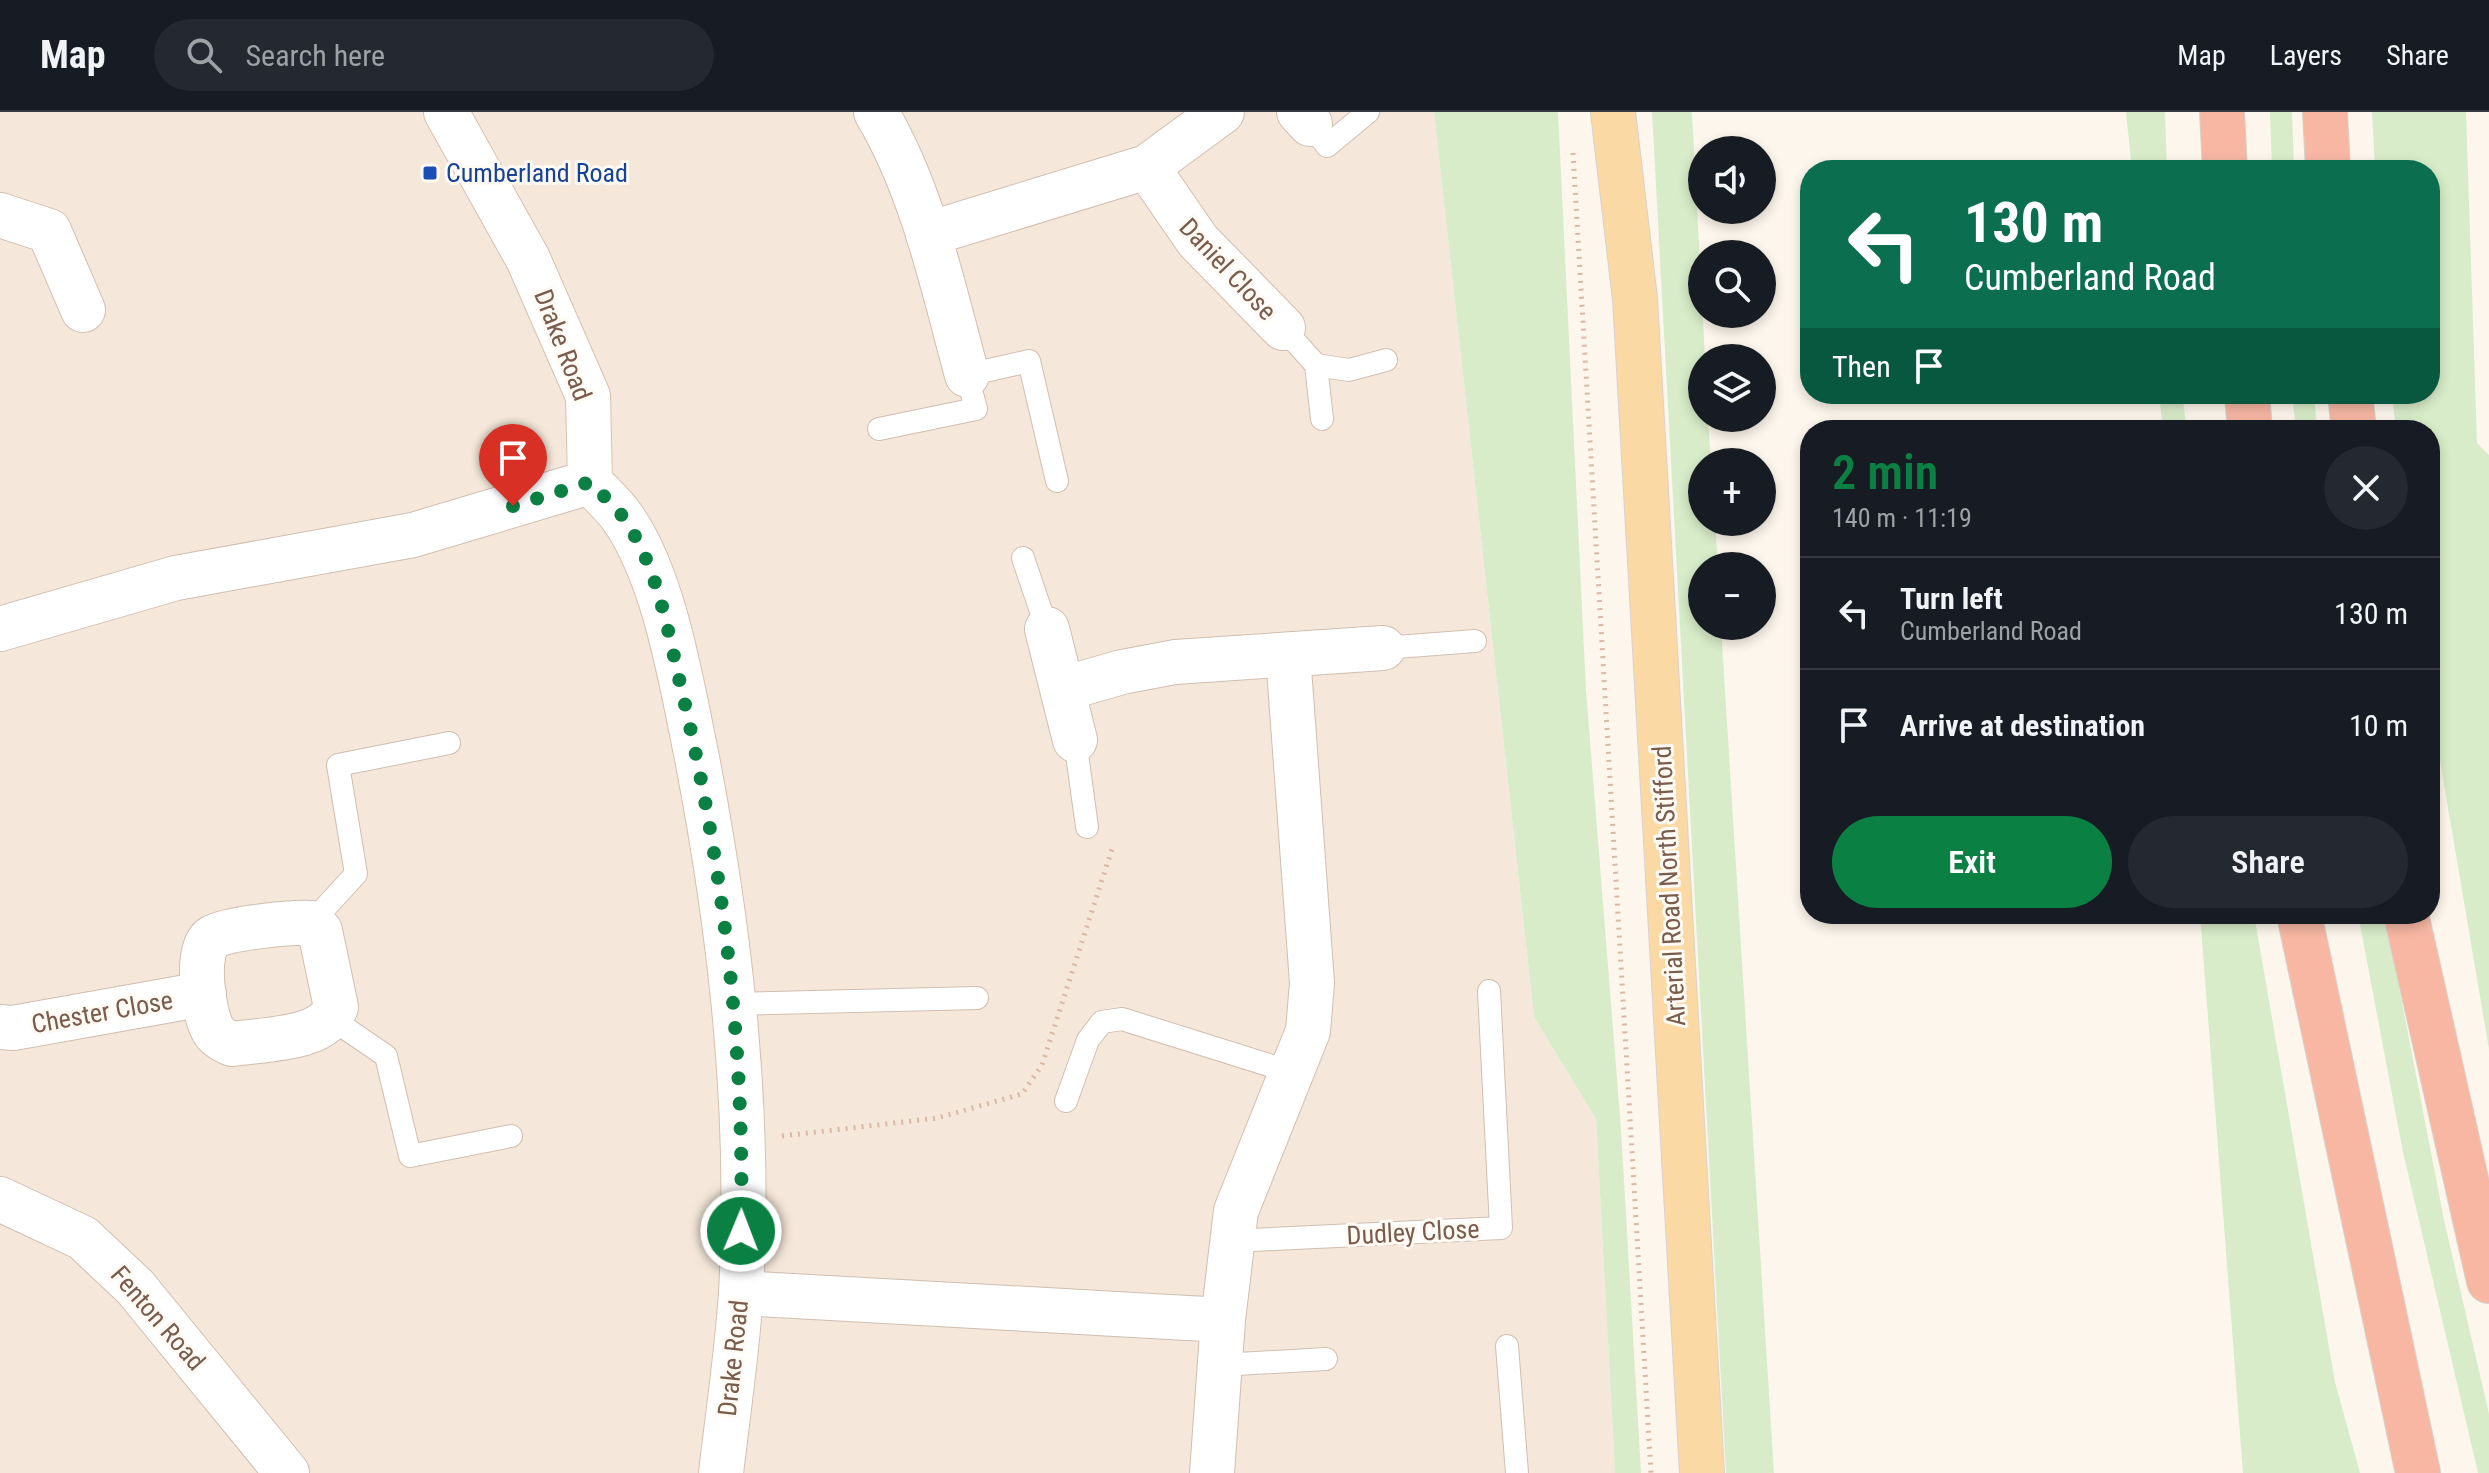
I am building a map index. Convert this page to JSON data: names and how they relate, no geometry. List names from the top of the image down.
{
  "streets": {
    "main road": ["Arterial Road North Stifford"],
    "street": [
      "Daniel Close",
      "Drake Road",
      "Chester Close",
      "Fenton Road"
    ],
    "lane": ["Dudley Close"]
  },
  "places": {
    "transit": ["Cumberland Road"]
  },
  "page": {
    "header": "Map",
    "search": "Search here",
    "nav": ["Map", "Layers", "Share"],
    "map_buttons": ["+", "−"],
    "turn": ["130 m", "Cumberland Road"],
    "then": "Then",
    "heading": ["2 min", "140 m · 11:19"],
    "list": [
      {
        "name": "Turn left",
        "note": "Cumberland Road",
        "value": "130 m"
      },
      {
        "name": "Arrive at destination",
        "value": "10 m"
      }
    ],
    "buttons": ["Exit", "Share"]
  }
}
